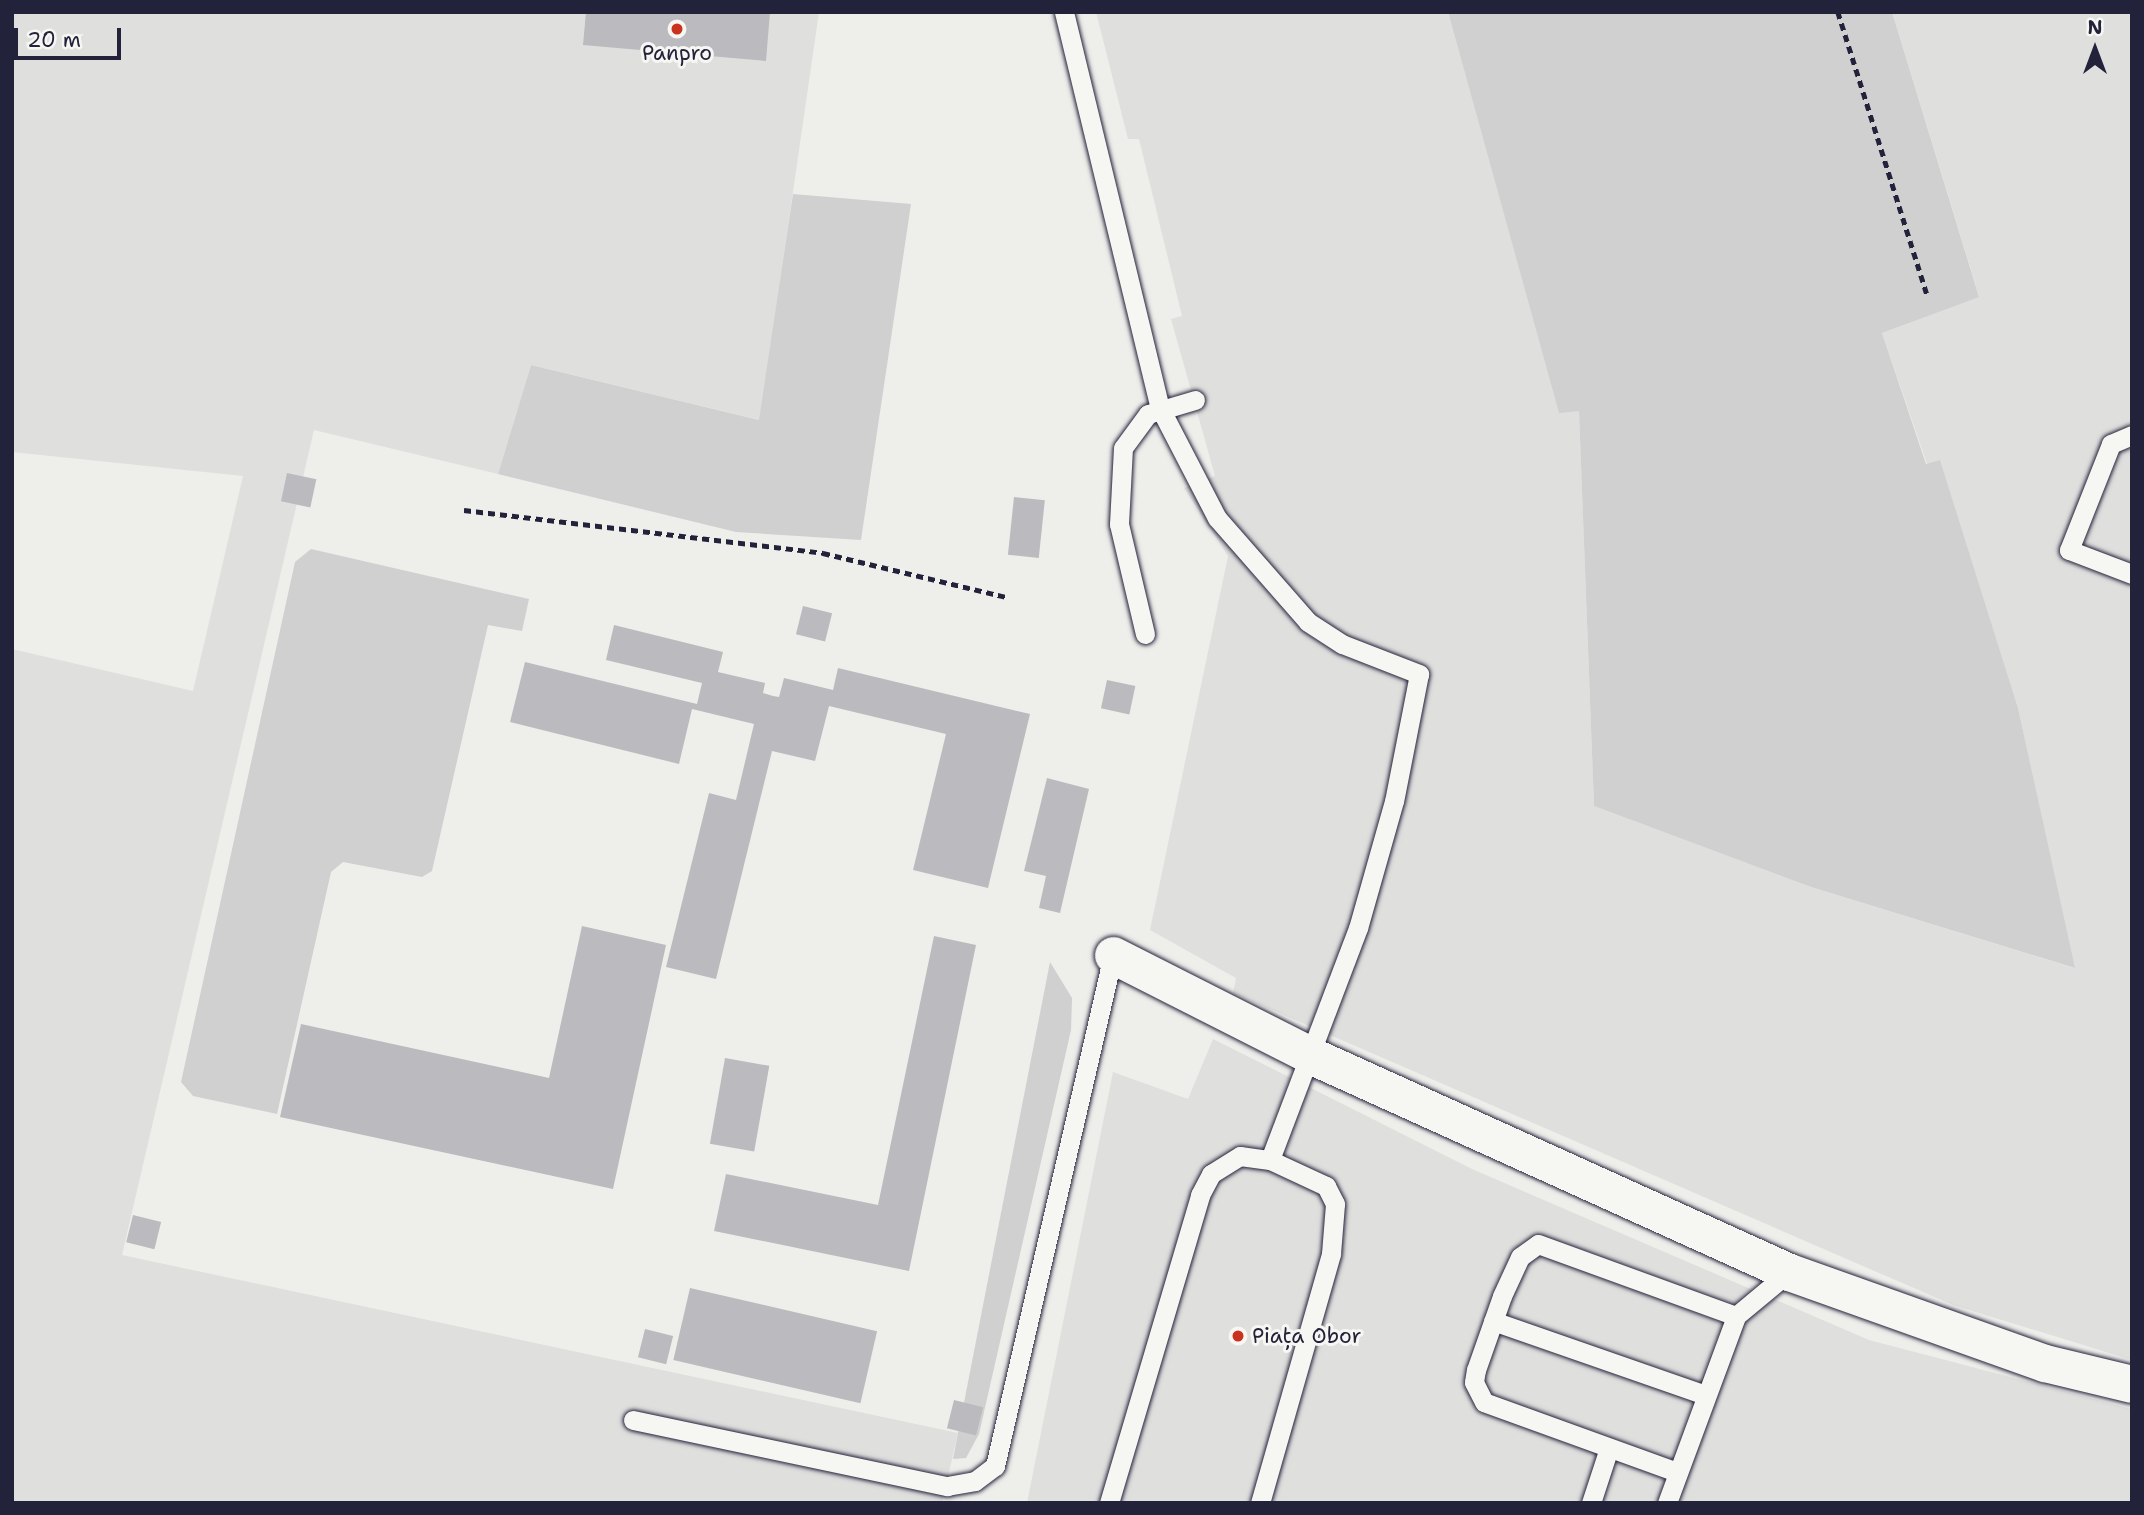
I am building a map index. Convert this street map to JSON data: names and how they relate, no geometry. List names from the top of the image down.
{
  "places": ["Panpro", "Piața Obor"],
  "scale_bar": "20 m",
  "north": "top"
}
